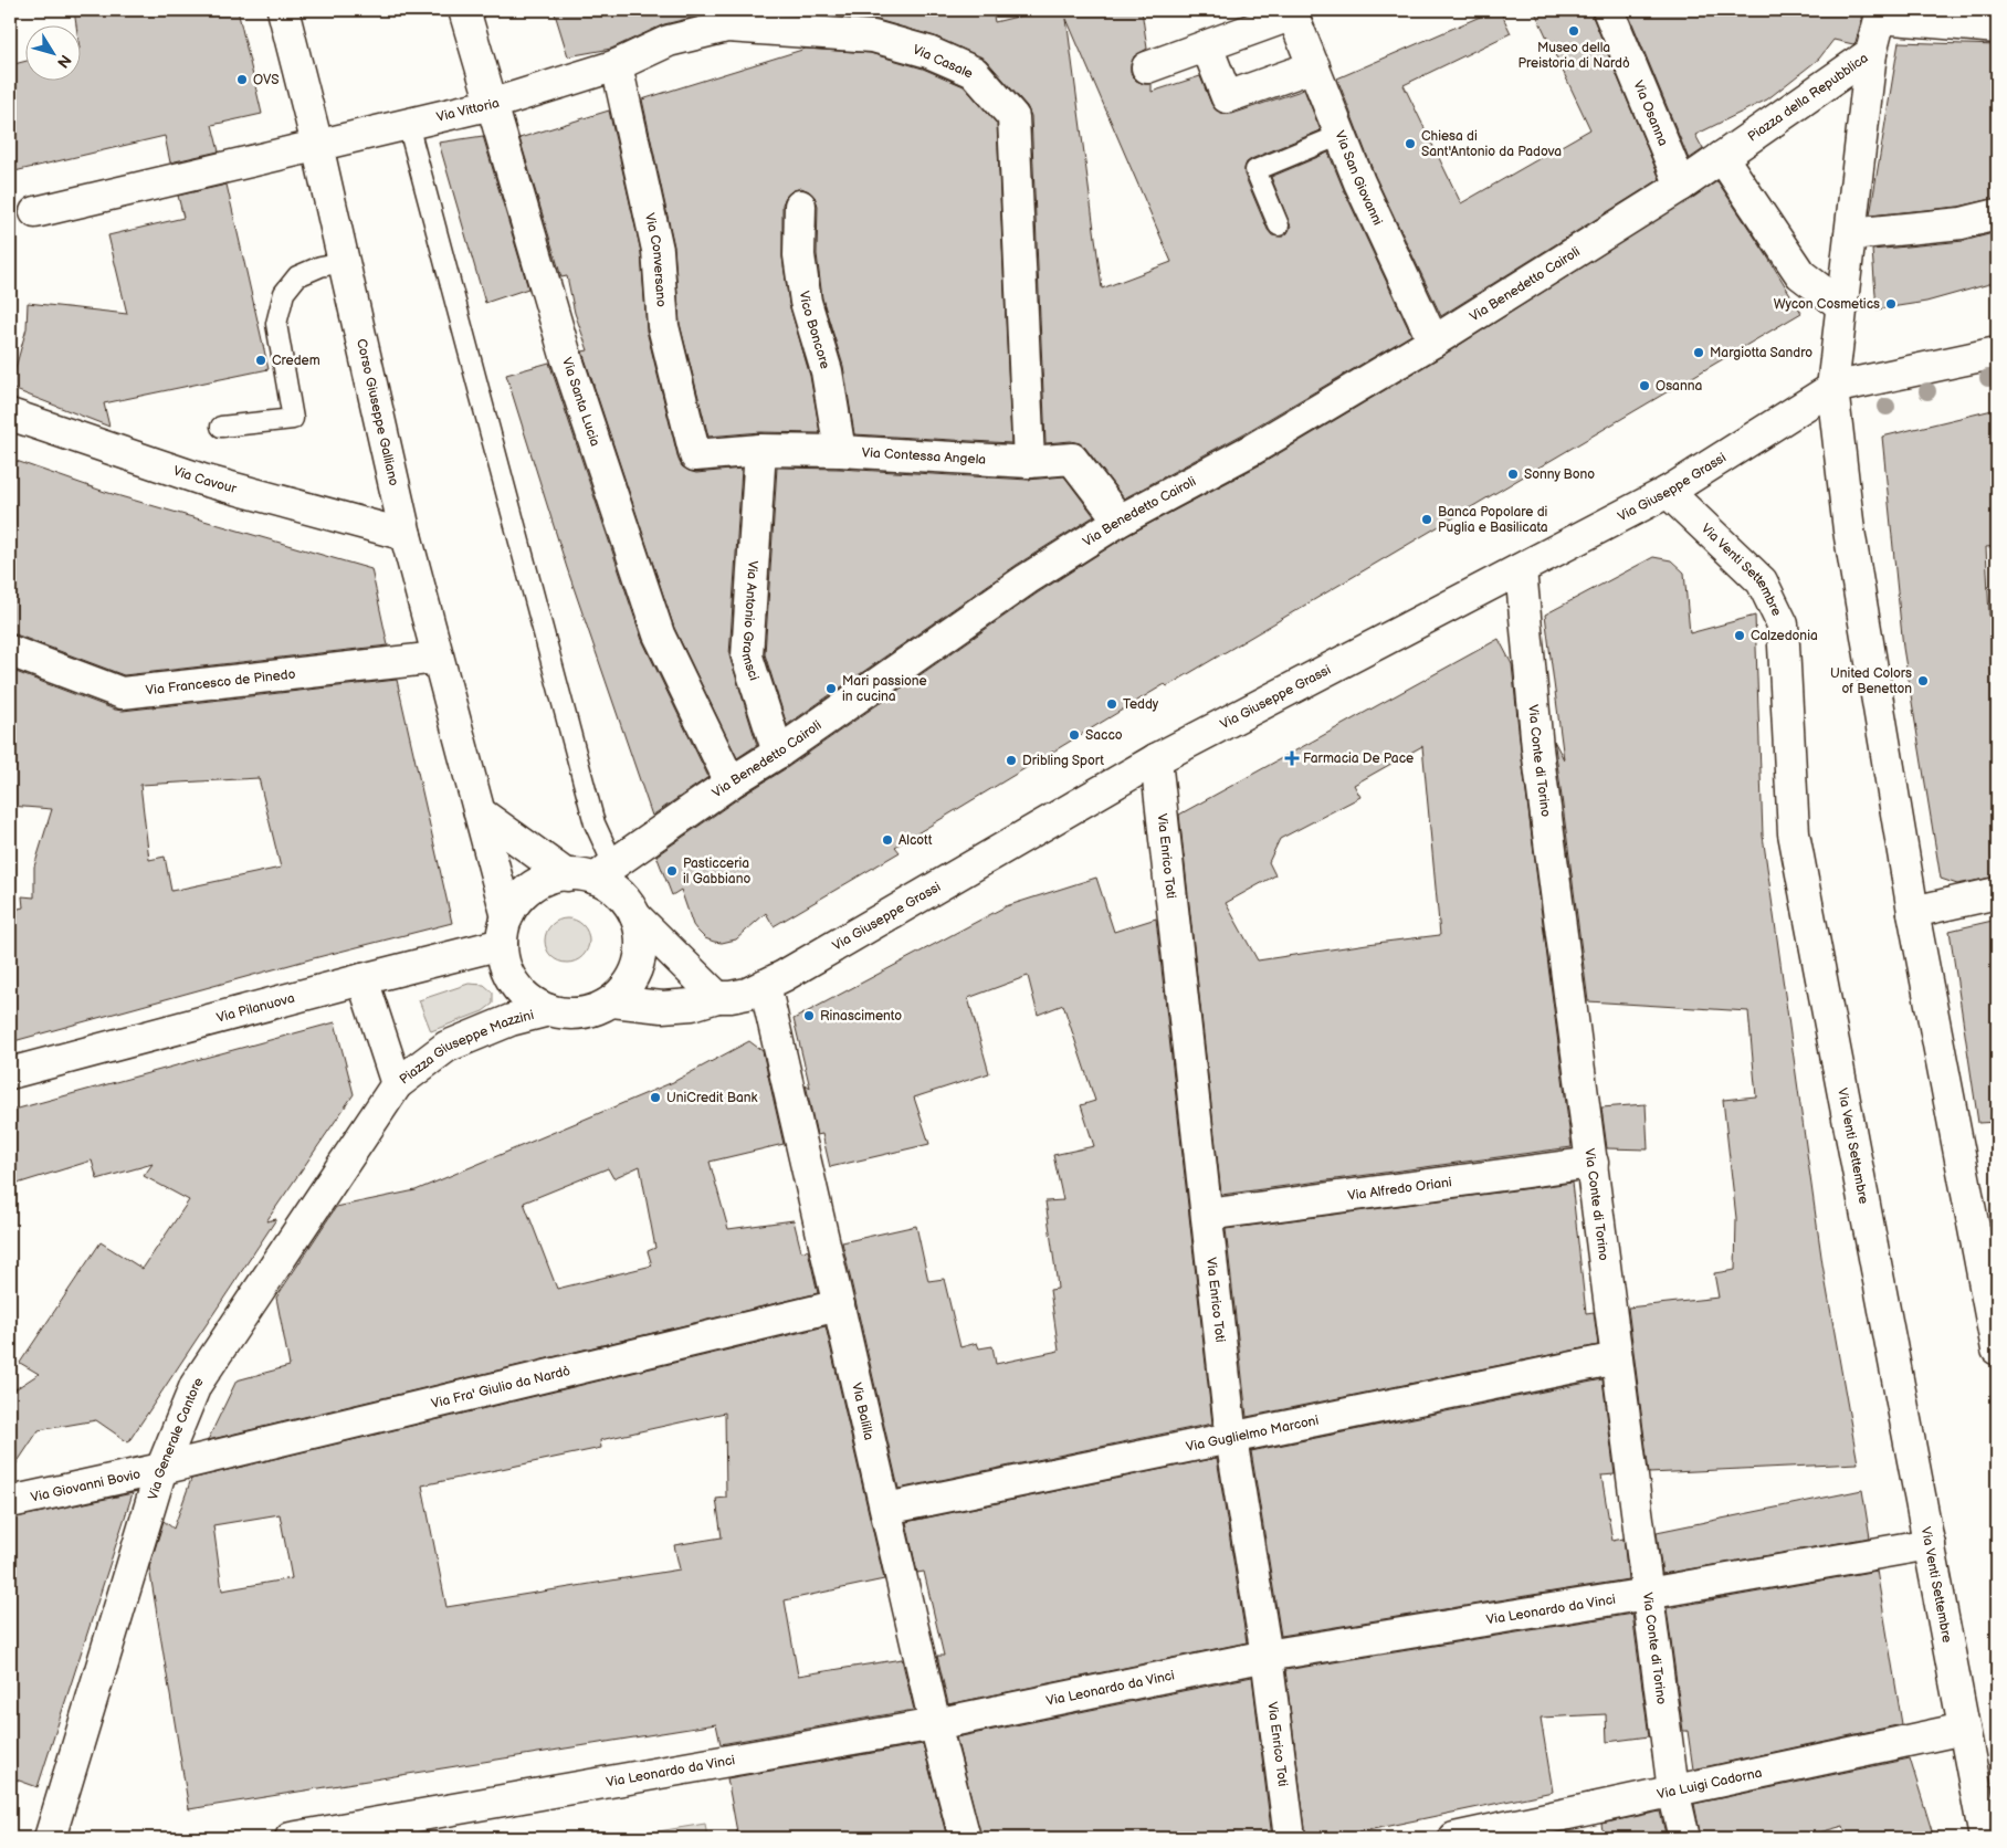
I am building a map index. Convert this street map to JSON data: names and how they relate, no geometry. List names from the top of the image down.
{
  "streets": {
    "street": [
      "Via Casale",
      "Piazza della Repubblica",
      "Via Vittoria",
      "Via Osanna",
      "Via San Giovanni",
      "Via Conversano",
      "Via Benedetto Cairoli",
      "Vico Boncore",
      "Via Santa Lucia",
      "Corso Giuseppe Galliano",
      "Via Contessa Angela",
      "Via Cavour",
      "Via Giuseppe Grassi",
      "Via Venti Settembre",
      "Via Antonio Gramsci",
      "Via Francesco de Pinedo",
      "Via Conte di Torino",
      "Via Enrico Toti",
      "Via Pilanuova",
      "Piazza Giuseppe Mazzini",
      "Via Alfredo Oriani",
      "Via Fra' Giulio da Nardò",
      "Via Balilla",
      "Via Guglielmo Marconi",
      "Via Generale Cantore",
      "Via Giovanni Bovio",
      "Via Leonardo da Vinci",
      "Via Luigi Cadorna"
    ]
  },
  "crossings": [
    ["Via Casale", "Via Vittoria"],
    ["Via Casale", "Via Conversano"],
    ["Via Casale", "Via Contessa Angela"],
    ["Piazza della Repubblica", "Via Osanna"],
    ["Piazza della Repubblica", "Via Benedetto Cairoli"],
    ["Piazza della Repubblica", "Via Giuseppe Grassi"],
    ["Via Vittoria", "Via Conversano"],
    ["Via Vittoria", "Via Santa Lucia"],
    ["Via Vittoria", "Corso Giuseppe Galliano"],
    ["Via Osanna", "Via Benedetto Cairoli"],
    ["Via San Giovanni", "Via Benedetto Cairoli"],
    ["Via Conversano", "Via Contessa Angela"],
    ["Via Benedetto Cairoli", "Via Santa Lucia"],
    ["Via Benedetto Cairoli", "Corso Giuseppe Galliano"],
    ["Via Benedetto Cairoli", "Via Contessa Angela"],
    ["Via Benedetto Cairoli", "Via Antonio Gramsci"],
    ["Via Benedetto Cairoli", "Via Pilanuova"],
    ["Via Benedetto Cairoli", "Piazza Giuseppe Mazzini"],
    ["Vico Boncore", "Via Contessa Angela"],
    ["Corso Giuseppe Galliano", "Via Cavour"],
    ["Corso Giuseppe Galliano", "Via Francesco de Pinedo"],
    ["Corso Giuseppe Galliano", "Via Pilanuova"],
    ["Corso Giuseppe Galliano", "Piazza Giuseppe Mazzini"],
    ["Via Contessa Angela", "Via Antonio Gramsci"],
    ["Via Giuseppe Grassi", "Via Venti Settembre"],
    ["Via Giuseppe Grassi", "Via Conte di Torino"],
    ["Via Giuseppe Grassi", "Via Enrico Toti"],
    ["Via Giuseppe Grassi", "Piazza Giuseppe Mazzini"],
    ["Via Giuseppe Grassi", "Via Balilla"],
    ["Via Venti Settembre", "Via Leonardo da Vinci"],
    ["Via Venti Settembre", "Via Luigi Cadorna"],
    ["Via Conte di Torino", "Via Alfredo Oriani"],
    ["Via Conte di Torino", "Via Guglielmo Marconi"],
    ["Via Conte di Torino", "Via Leonardo da Vinci"],
    ["Via Conte di Torino", "Via Luigi Cadorna"],
    ["Via Enrico Toti", "Via Alfredo Oriani"],
    ["Via Enrico Toti", "Via Guglielmo Marconi"],
    ["Via Enrico Toti", "Via Leonardo da Vinci"],
    ["Via Pilanuova", "Piazza Giuseppe Mazzini"],
    ["Piazza Giuseppe Mazzini", "Via Generale Cantore"],
    ["Via Fra' Giulio da Nardò", "Via Balilla"],
    ["Via Fra' Giulio da Nardò", "Via Generale Cantore"],
    ["Via Fra' Giulio da Nardò", "Via Giovanni Bovio"],
    ["Via Balilla", "Via Guglielmo Marconi"],
    ["Via Balilla", "Via Leonardo da Vinci"],
    ["Via Generale Cantore", "Via Giovanni Bovio"]
  ],
  "places": {
    "other": [
      "Museo della Preistoria di Nardò",
      "OVS",
      "Chiesa di Sant'Antonio da Padova",
      "Wycon Cosmetics",
      "Margiotta Sandro",
      "Credem",
      "Osanna",
      "Sonny Bono",
      "Banca Popolare di Puglia e Basilicata",
      "Calzedonia",
      "United Colors of Benetton",
      "Mari passione in cucina",
      "Teddy",
      "Sacco",
      "Dribling Sport",
      "Alcott",
      "Pasticceria il Gabbiano",
      "Rinascimento",
      "UniCredit Bank"
    ],
    "health": ["Farmacia De Pace"]
  },
  "north": "bottom right"
}
